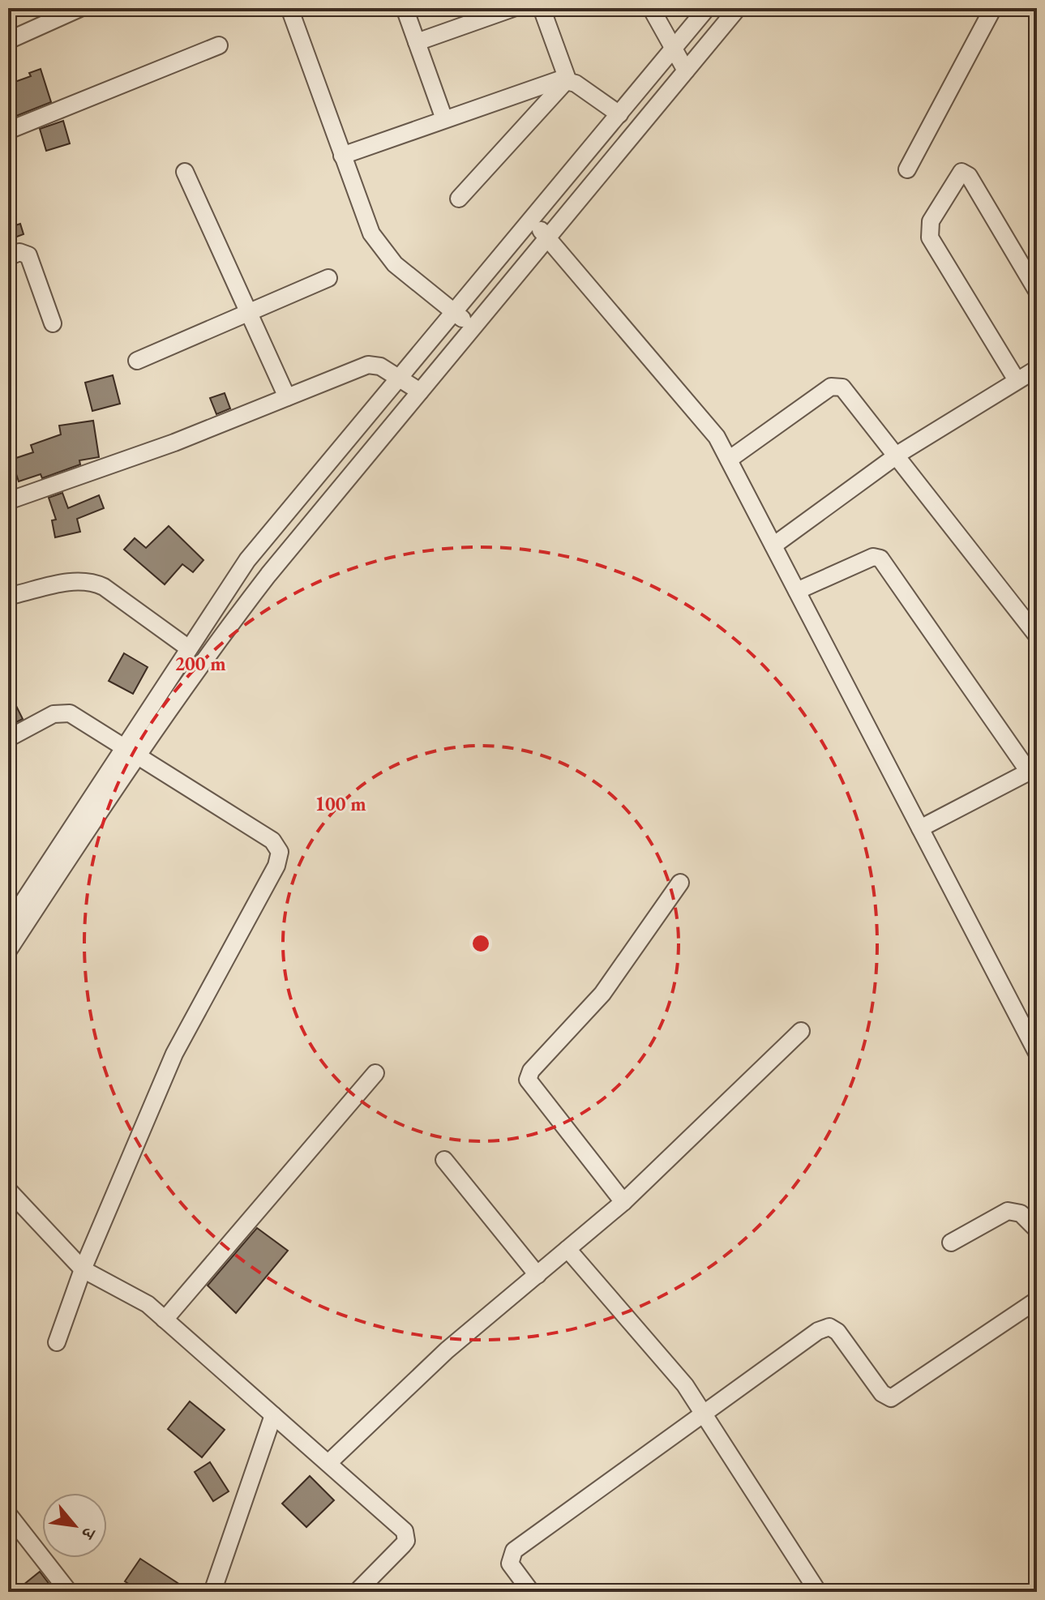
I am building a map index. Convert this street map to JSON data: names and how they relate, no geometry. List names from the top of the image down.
{
  "north": "bottom right",
  "rings": ["200 m", "100 m"]
}
